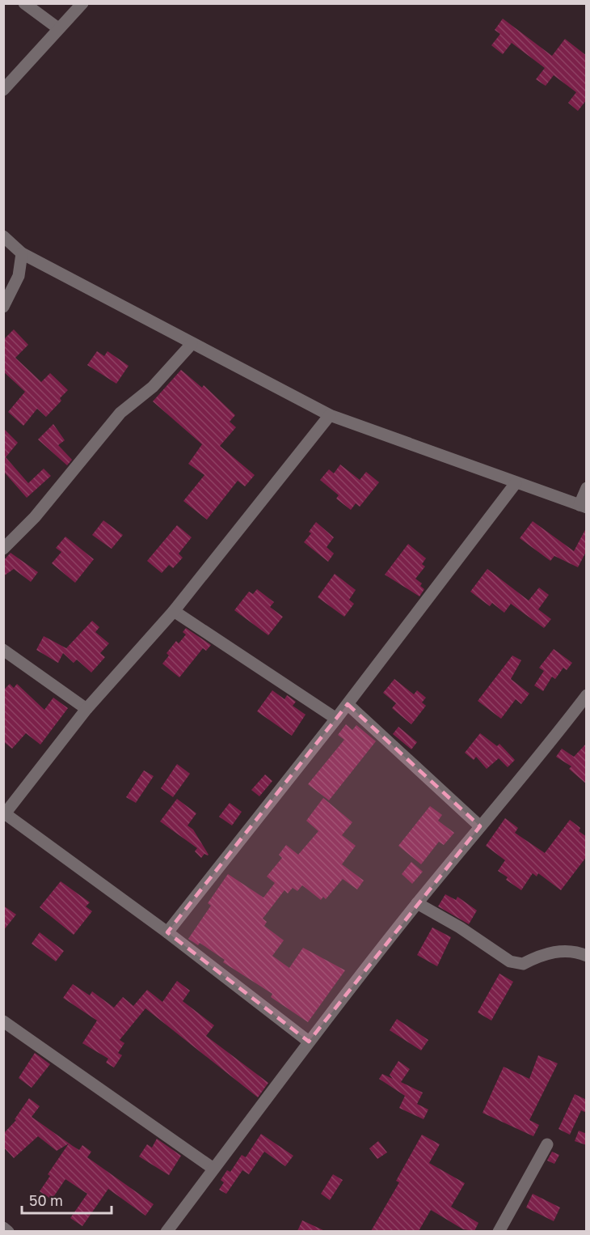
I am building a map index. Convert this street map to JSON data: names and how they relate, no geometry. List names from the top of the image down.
{
  "scale_bar": "50 m"
}
